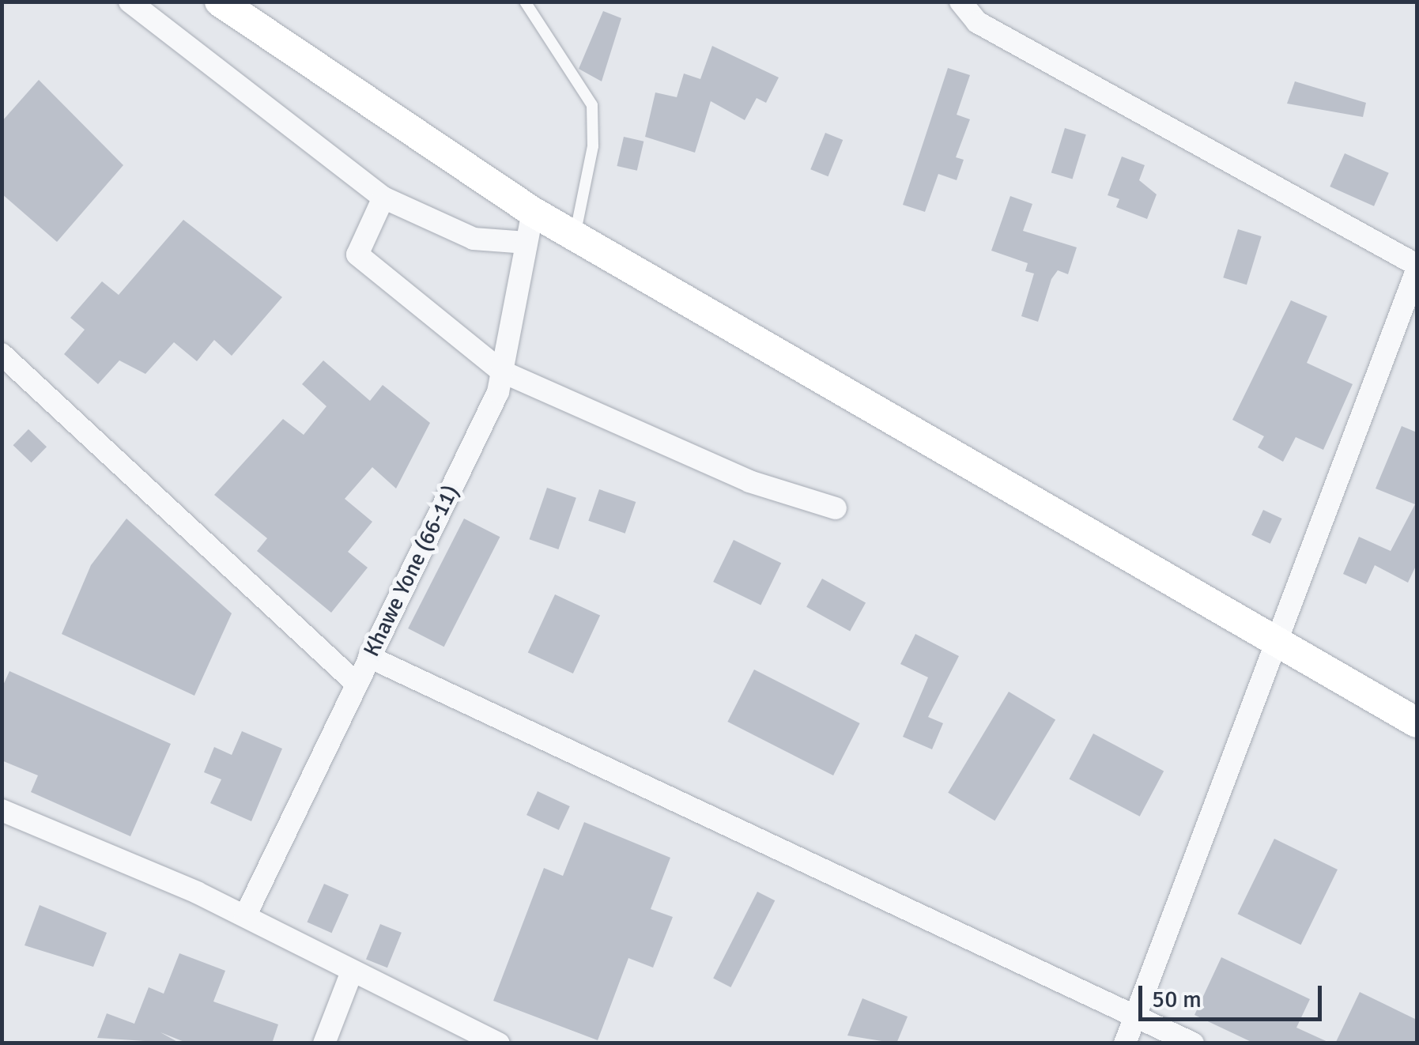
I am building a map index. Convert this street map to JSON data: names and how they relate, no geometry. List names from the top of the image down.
{
  "streets": {
    "street": ["Khawe Yone (66-11)"]
  },
  "scale_bar": "50 m"
}
